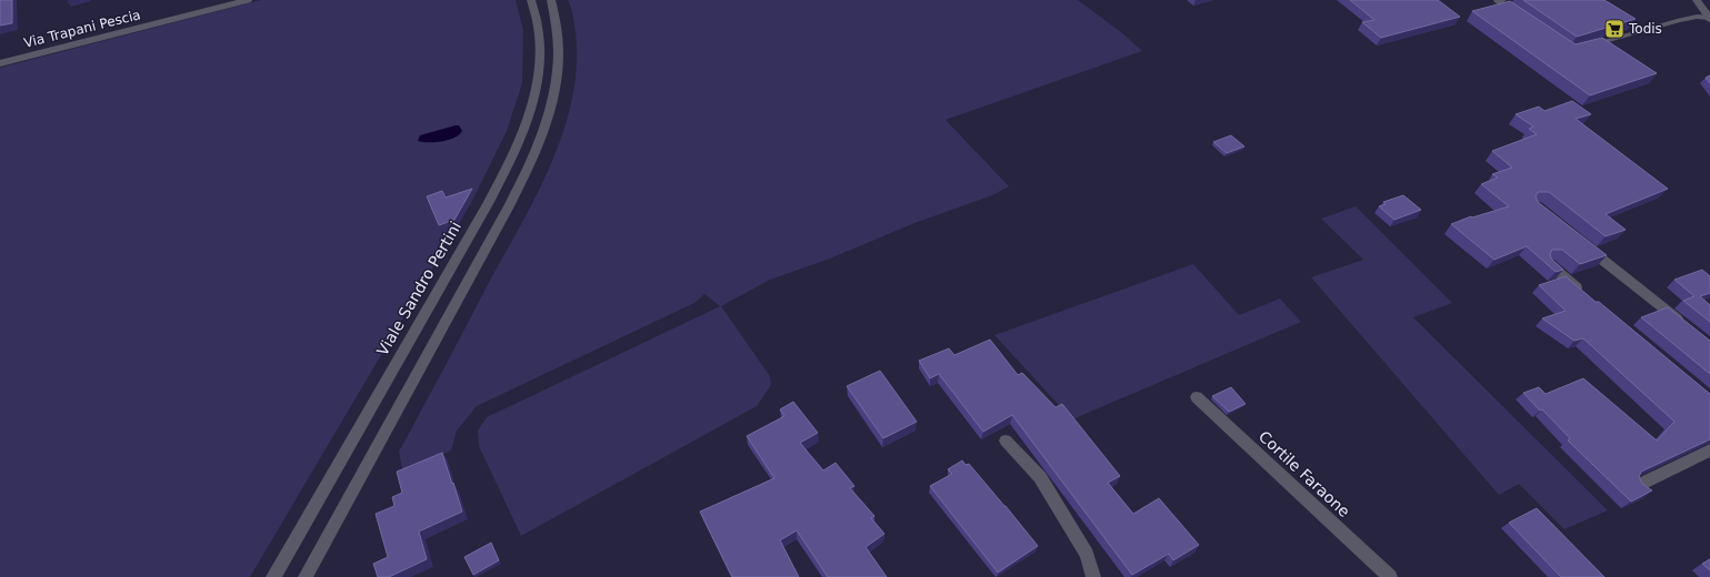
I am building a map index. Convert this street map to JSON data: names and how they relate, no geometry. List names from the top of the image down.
{
  "streets": {
    "street": ["Via Trapani Pescia", "Viale Sandro Pertini", "Cortile Faraone"]
  },
  "places": {
    "supermarket": ["Todis"]
  }
}
